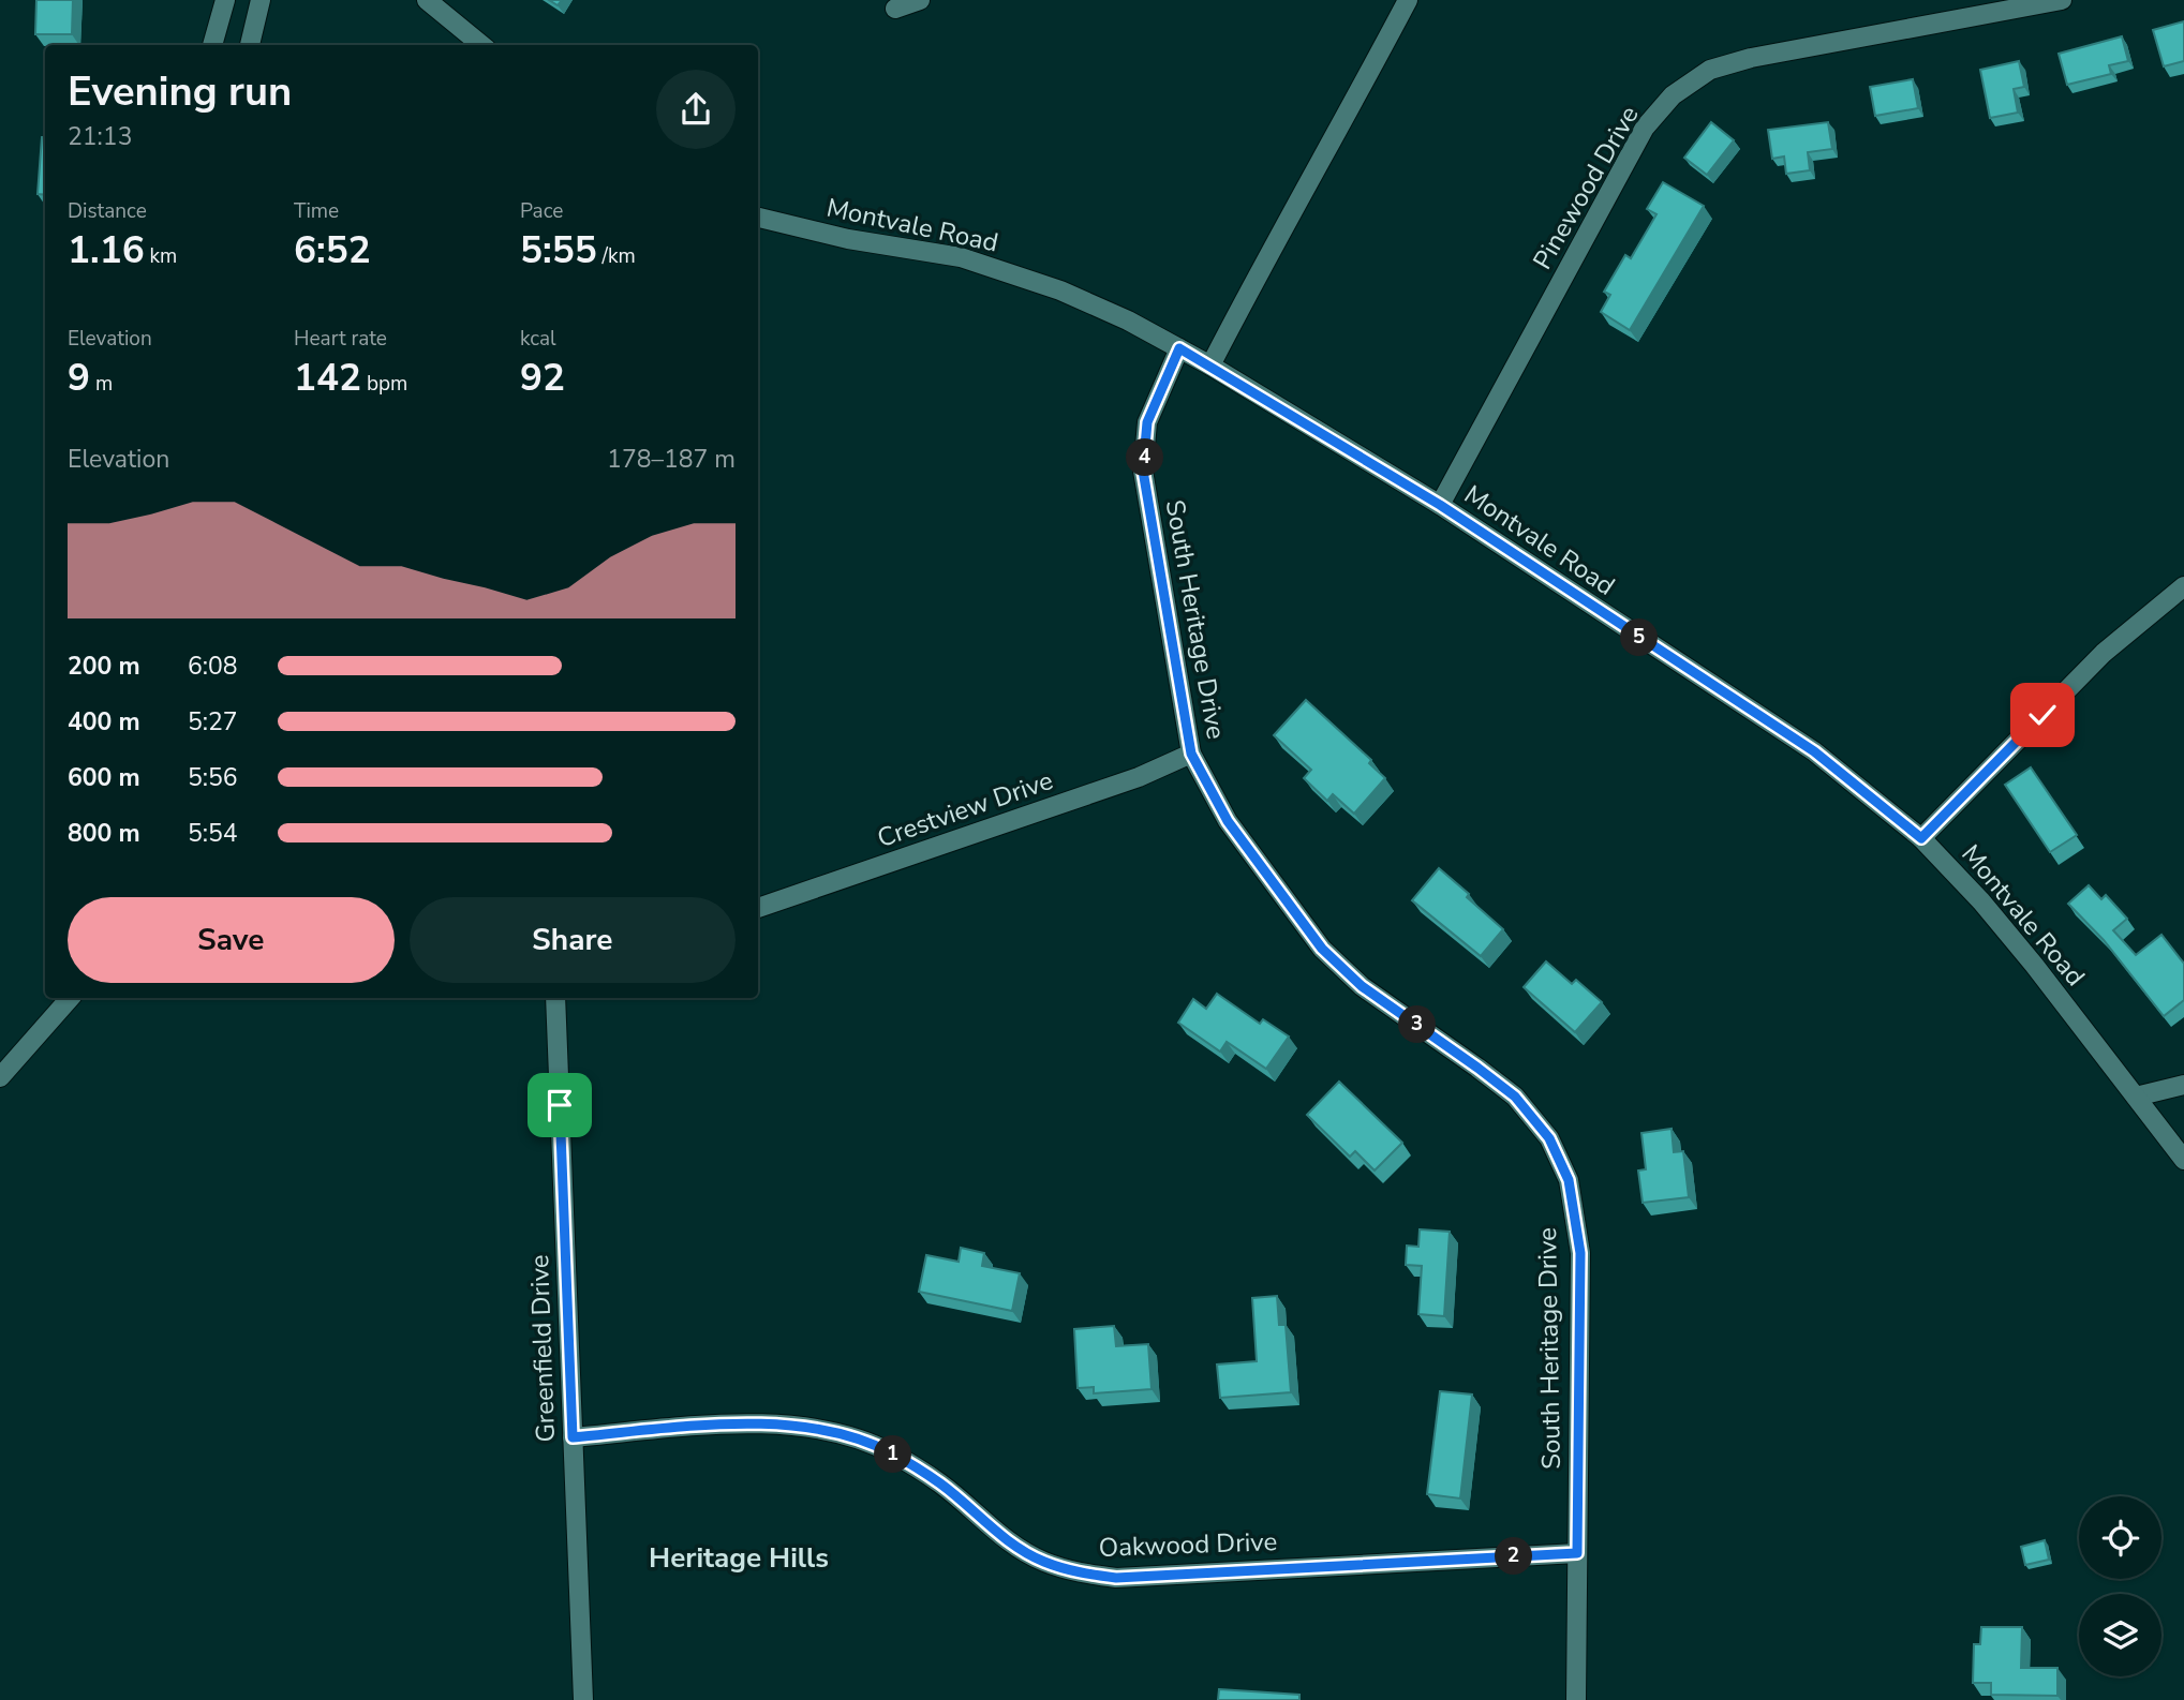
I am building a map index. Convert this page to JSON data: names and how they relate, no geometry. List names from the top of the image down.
{
  "streets": {
    "street": [
      "Pinewood Drive",
      "Montvale Road",
      "South Heritage Drive",
      "Crestview Drive",
      "Greenfield Drive",
      "Oakwood Drive"
    ]
  },
  "crossings": [
    ["Pinewood Drive", "Montvale Road"],
    ["Montvale Road", "South Heritage Drive"],
    ["South Heritage Drive", "Crestview Drive"],
    ["South Heritage Drive", "Oakwood Drive"],
    ["Greenfield Drive", "Oakwood Drive"]
  ],
  "districts": ["Heritage Hills"],
  "page": {
    "heading": ["Evening run", "21:13"],
    "stats": [
      ["Distance", "1.16 km"],
      ["Time", "6:52"],
      ["Pace", "5:55 /km"],
      ["Elevation", "9 m"],
      ["Heart rate", "142 bpm"],
      ["kcal", "92"]
    ],
    "chart": ["Elevation", "178–187 m"],
    "pins": [
      "4",
      "5",
      "3",
      "1",
      "2"
    ],
    "list": [
      {
        "name": "200 m",
        "note": "6:08"
      },
      {
        "name": "400 m",
        "note": "5:27"
      },
      {
        "name": "600 m",
        "note": "5:56"
      },
      {
        "name": "800 m",
        "note": "5:54"
      }
    ],
    "buttons": ["Save", "Share"]
  }
}
